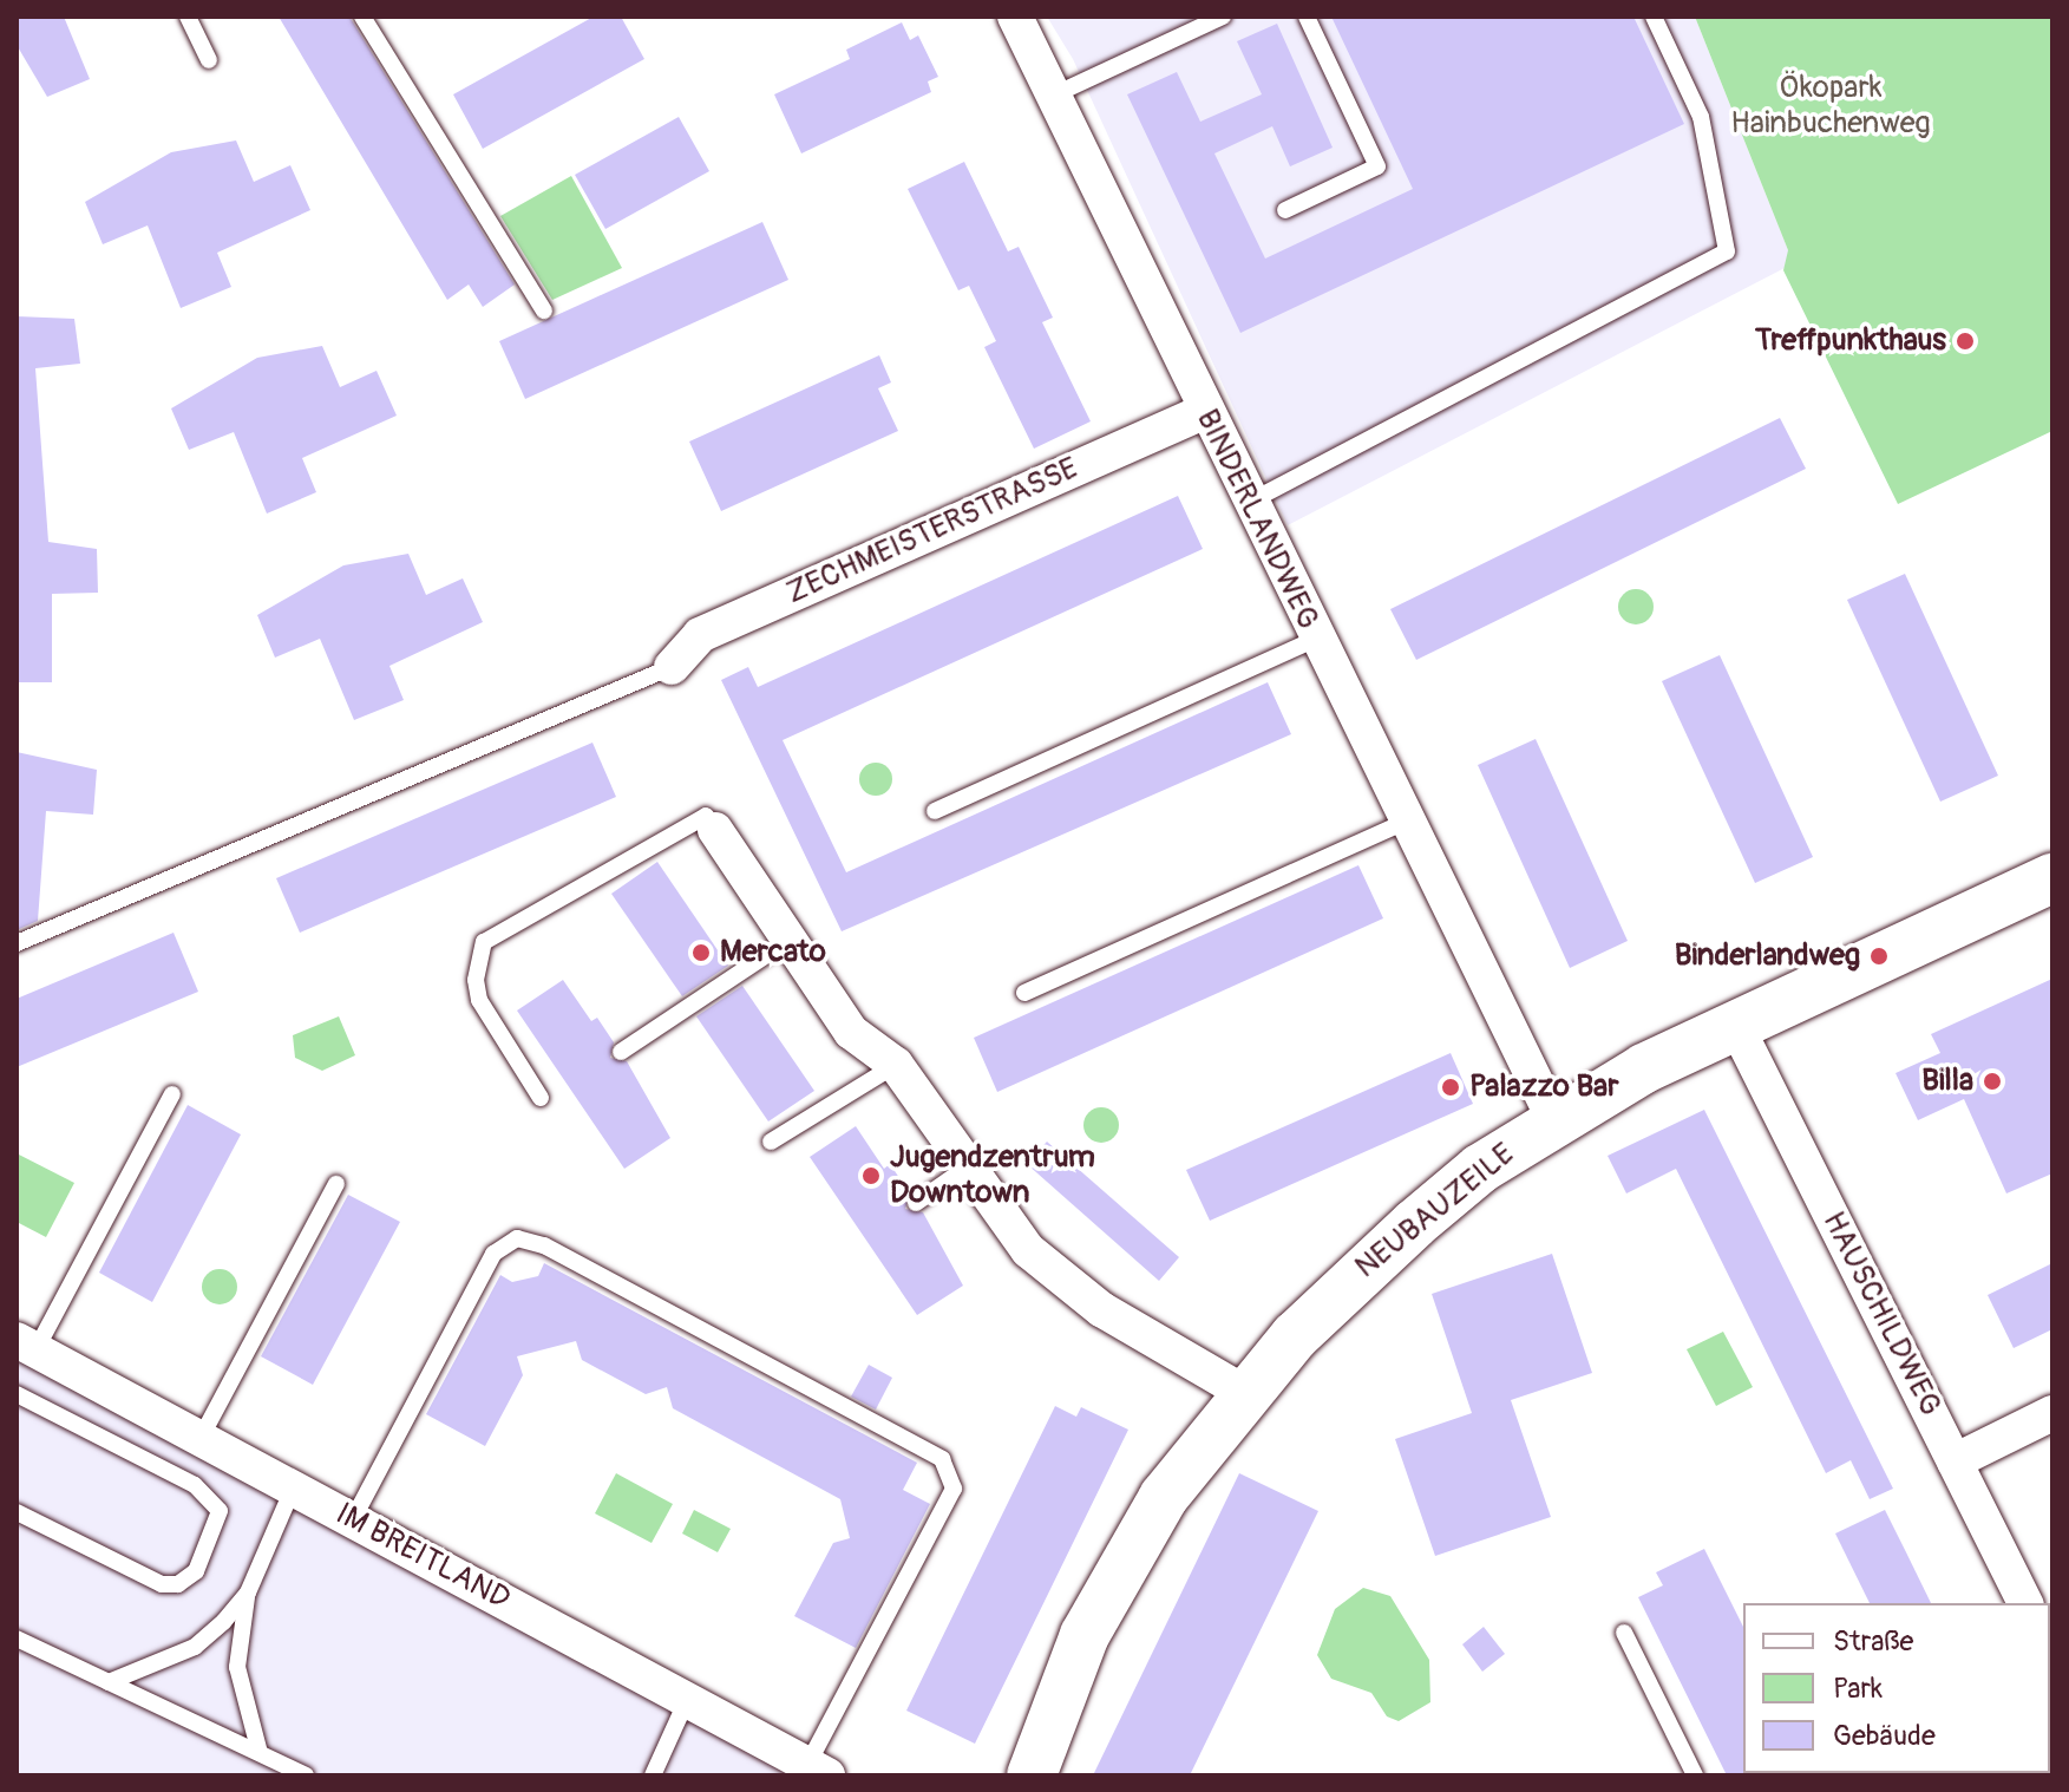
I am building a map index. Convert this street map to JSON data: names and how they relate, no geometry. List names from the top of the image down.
{
  "streets": {
    "street": [
      "BINDERLANDWEG",
      "ZECHMEISTERSTRASSE",
      "NEUBAUZEILE",
      "HAUSCHILDWEG",
      "IM BREITLAND"
    ]
  },
  "crossings": [
    ["BINDERLANDWEG", "ZECHMEISTERSTRASSE"],
    ["BINDERLANDWEG", "NEUBAUZEILE"],
    ["NEUBAUZEILE", "HAUSCHILDWEG"]
  ],
  "parks": ["Ökopark Hainbuchenweg"],
  "places": [
    "Treffpunkthaus",
    "Mercato",
    "Binderlandweg",
    "Billa",
    "Palazzo Bar",
    "Jugendzentrum Downtown"
  ],
  "legend": ["Straße", "Park", "Gebäude"]
}
